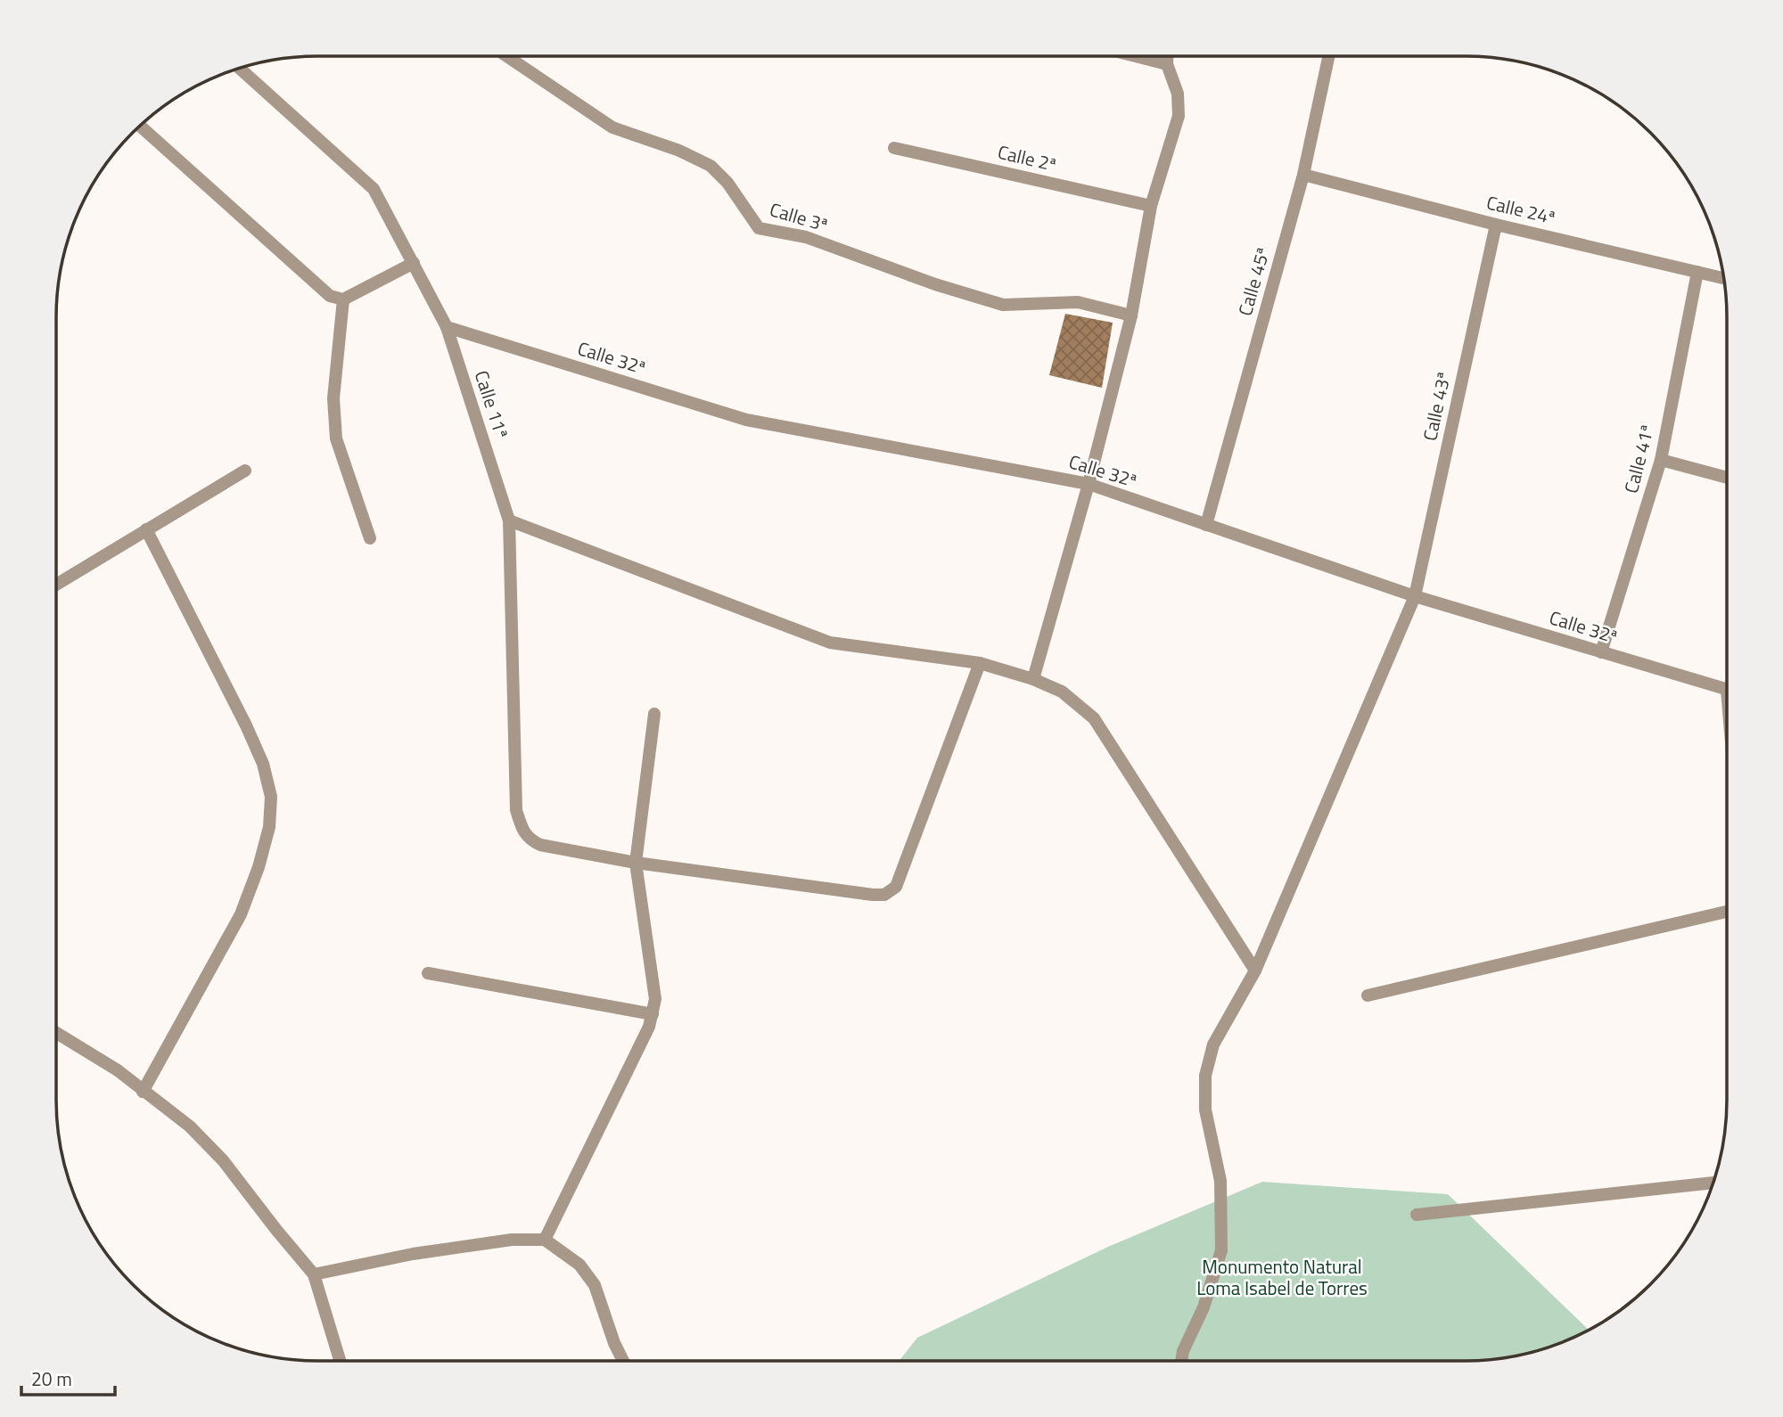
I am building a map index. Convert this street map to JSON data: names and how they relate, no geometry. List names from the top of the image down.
{
  "streets": {
    "street": [
      "Calle 2ª",
      "Calle 24ª",
      "Calle 3ª",
      "Calle 45ª",
      "Calle 32ª",
      "Calle 11ª",
      "Calle 43ª",
      "Calle 41ª"
    ]
  },
  "crossings": [
    ["Calle 24ª", "Calle 45ª"],
    ["Calle 24ª", "Calle 43ª"],
    ["Calle 24ª", "Calle 41ª"],
    ["Calle 45ª", "Calle 32ª"],
    ["Calle 32ª", "Calle 11ª"],
    ["Calle 32ª", "Calle 43ª"],
    ["Calle 32ª", "Calle 41ª"]
  ],
  "parks": ["Monumento Natural Loma Isabel de Torres"],
  "scale_bar": "20 m"
}
